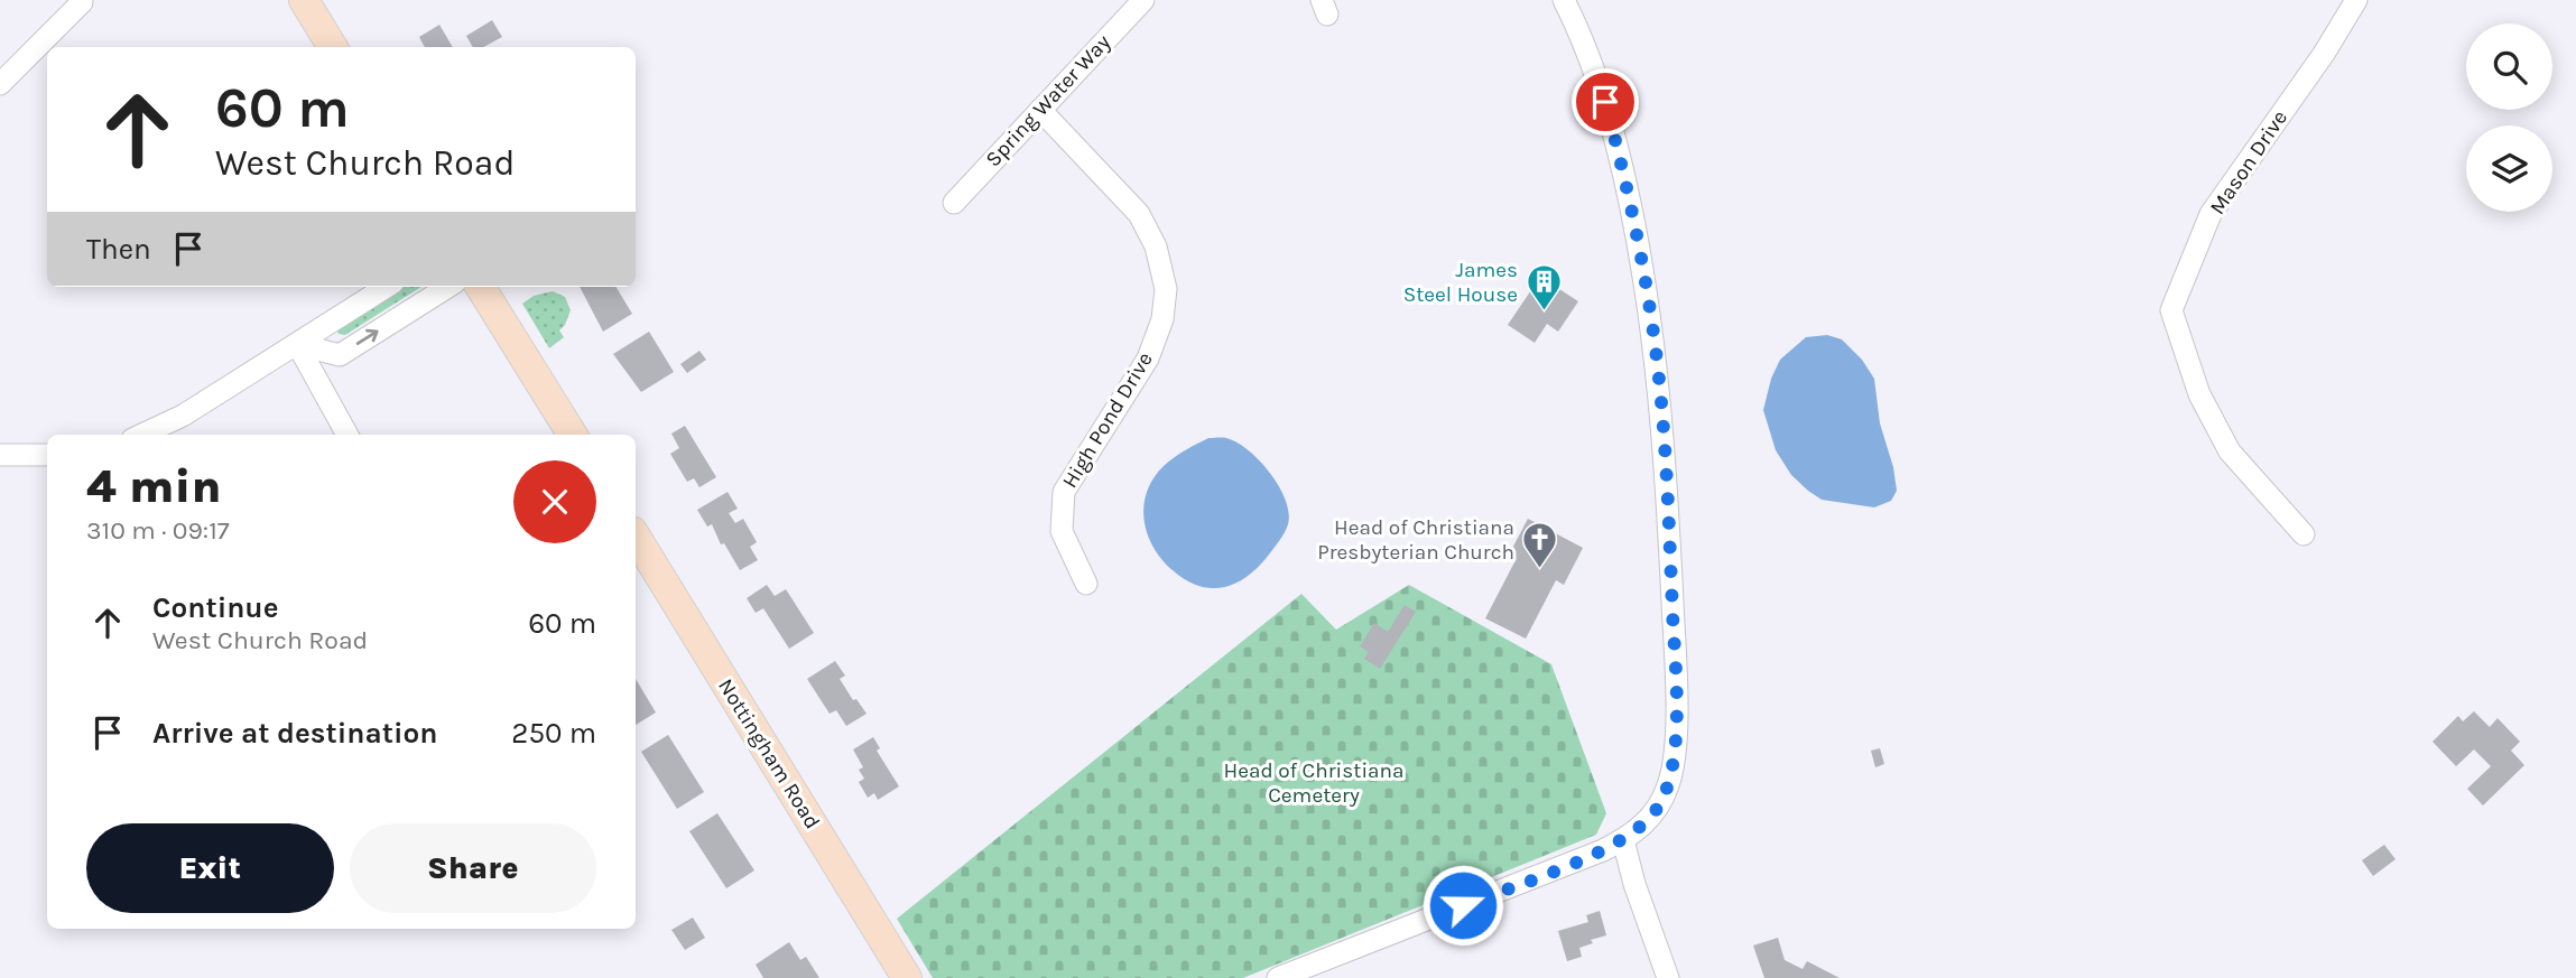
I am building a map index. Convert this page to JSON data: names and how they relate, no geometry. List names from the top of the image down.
{
  "streets": {
    "main road": ["Nottingham Road"],
    "street": ["Spring Water Way", "Mason Drive", "High Pond Drive"]
  },
  "crossings": [
    ["Spring Water Way", "High Pond Drive"]
  ],
  "parks": ["Head of Christiana Cemetery"],
  "places": {
    "building": ["James Steel House"],
    "church": ["Head of Christiana Presbyterian Church"]
  },
  "page": {
    "turn": ["60 m", "West Church Road"],
    "then": "Then",
    "heading": ["4 min", "310 m · 09:17"],
    "list": [
      {
        "name": "Continue",
        "note": "West Church Road",
        "value": "60 m"
      },
      {
        "name": "Arrive at destination",
        "value": "250 m"
      }
    ],
    "buttons": ["Exit", "Share"]
  }
}
